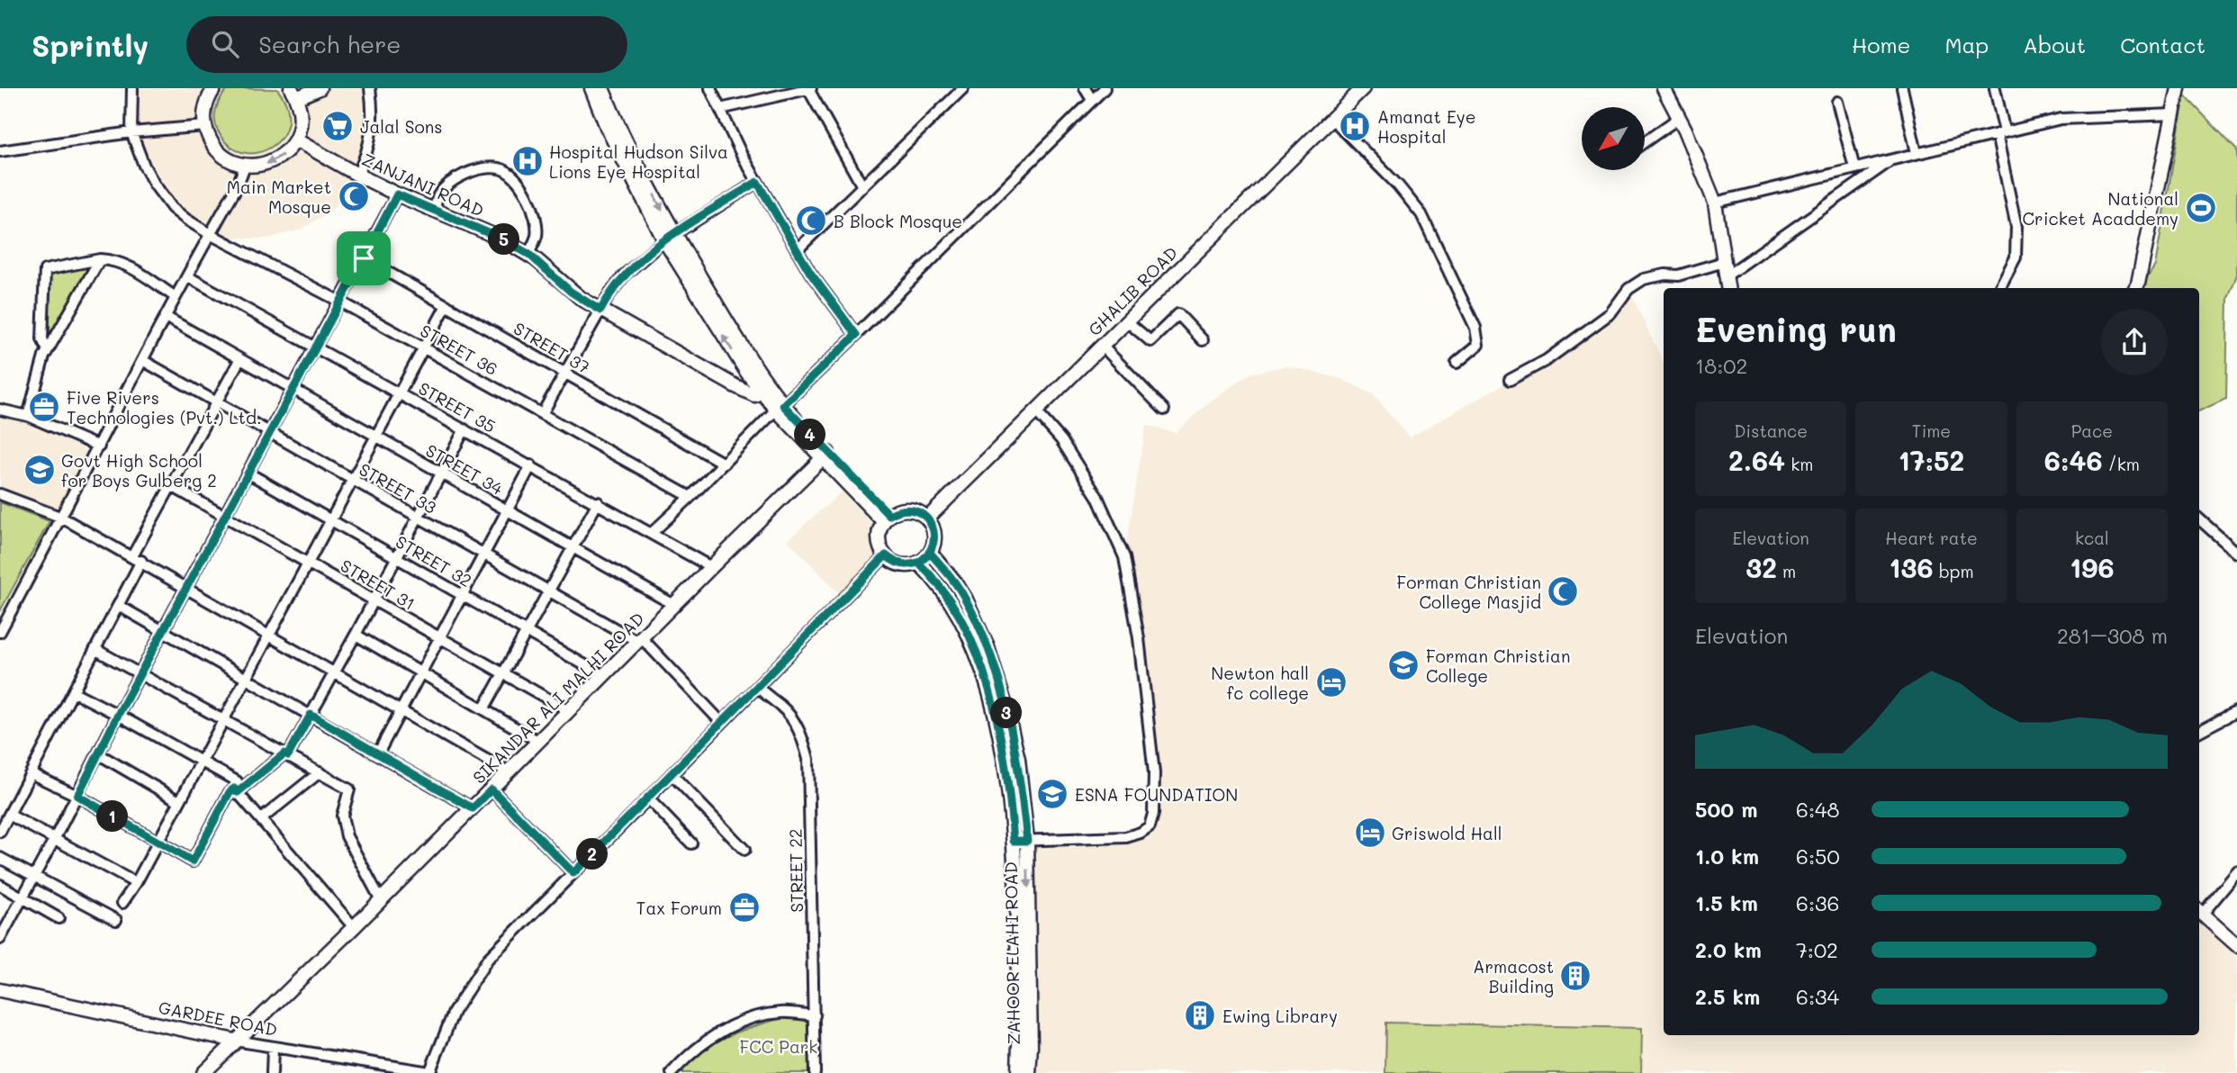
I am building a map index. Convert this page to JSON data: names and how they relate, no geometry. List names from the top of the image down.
{
  "streets": {
    "street": [
      "ZANJANI ROAD",
      "GHALIB ROAD",
      "STREET 37",
      "STREET 36",
      "STREET 35",
      "STREET 34",
      "STREET 33",
      "STREET 32",
      "STREET 31",
      "SIKANDAR ALI MALHI ROAD",
      "STREET 22",
      "ZAHOOR ELAHI ROAD",
      "GARDEE ROAD"
    ]
  },
  "crossings": [
    ["GHALIB ROAD", "ZAHOOR ELAHI ROAD"],
    ["STREET 35", "SIKANDAR ALI MALHI ROAD"],
    ["STREET 34", "SIKANDAR ALI MALHI ROAD"],
    ["STREET 33", "SIKANDAR ALI MALHI ROAD"],
    ["STREET 32", "SIKANDAR ALI MALHI ROAD"],
    ["STREET 31", "SIKANDAR ALI MALHI ROAD"],
    ["SIKANDAR ALI MALHI ROAD", "GARDEE ROAD"]
  ],
  "parks": ["FCC Park"],
  "places": {
    "supermarket": ["Jalal Sons"],
    "hospital": ["Amanat Eye Hospital", "Hospital Hudson Silva Lions Eye Hospital"],
    "mosque": ["Main Market Mosque", "B Block Mosque", "Forman Christian College Masjid"],
    "sports": ["National Cricket Acaddemy"],
    "office": ["Five Rivers Technologies (Pvt.) Ltd.", "Tax Forum"],
    "school or university": ["Govt High School for Boys Gulberg 2", "Forman Christian College", "ESNA FOUNDATION"],
    "hotel": ["Newton hall fc college", "Griswold Hall"],
    "building": ["Armacost Building", "Ewing Library"]
  },
  "north": "bottom left",
  "page": {
    "header": "Sprintly",
    "search": "Search here",
    "nav": [
      "Home",
      "Map",
      "About",
      "Contact"
    ],
    "pins": [
      "5",
      "4",
      "3",
      "1",
      "2"
    ],
    "heading": ["Evening run", "18:02"],
    "stats": [
      ["Distance", "2.64 km"],
      ["Time", "17:52"],
      ["Pace", "6:46 /km"],
      ["Elevation", "32 m"],
      ["Heart rate", "136 bpm"],
      ["kcal", "196"]
    ],
    "chart": ["Elevation", "281–308 m"],
    "list": [
      {
        "name": "500 m",
        "note": "6:48"
      },
      {
        "name": "1.0 km",
        "note": "6:50"
      },
      {
        "name": "1.5 km",
        "note": "6:36"
      },
      {
        "name": "2.0 km",
        "note": "7:02"
      },
      {
        "name": "2.5 km",
        "note": "6:34"
      }
    ]
  }
}
